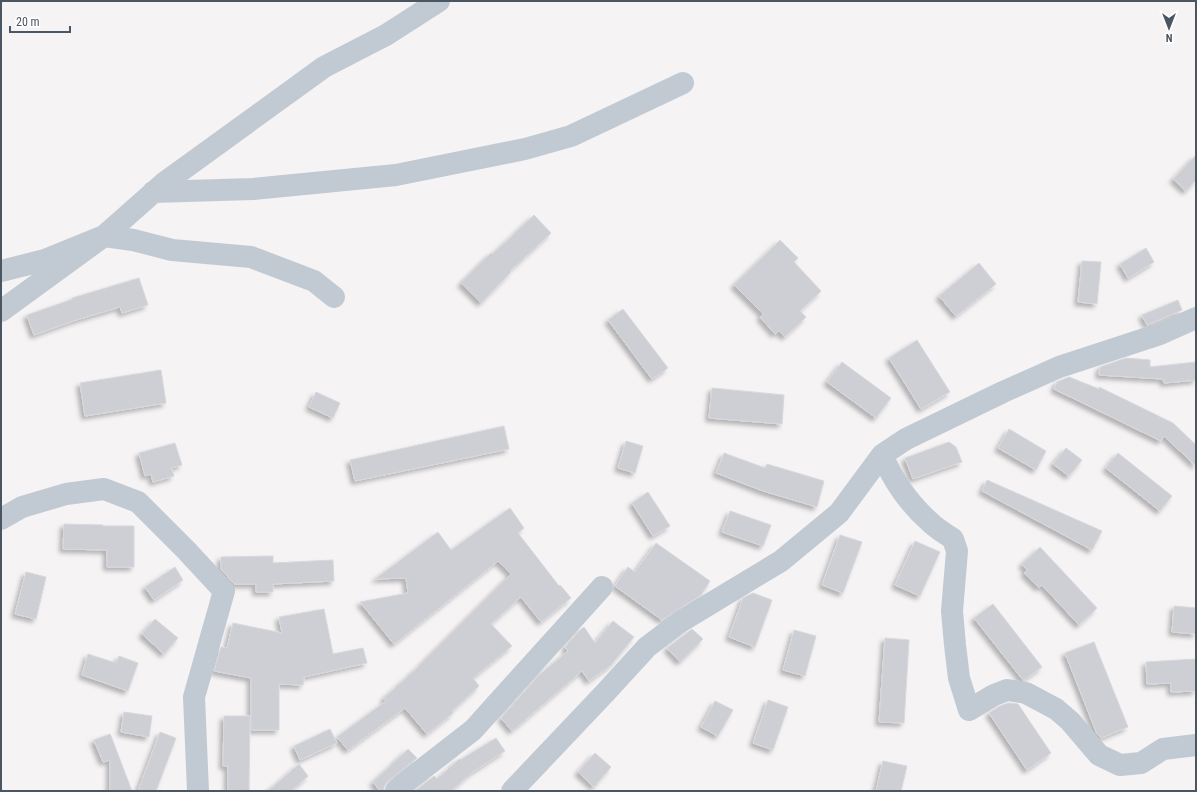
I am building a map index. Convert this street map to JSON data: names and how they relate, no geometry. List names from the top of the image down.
{
  "scale_bar": "20 m",
  "north": "bottom"
}
